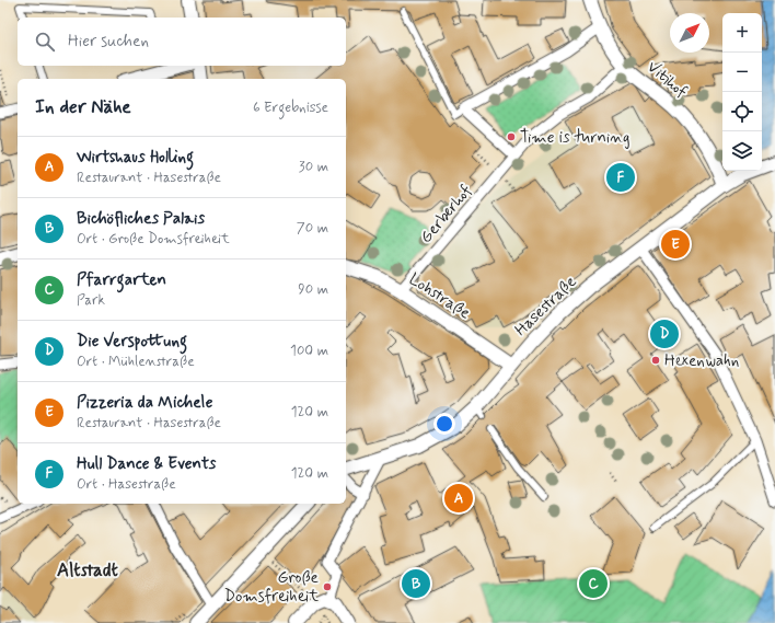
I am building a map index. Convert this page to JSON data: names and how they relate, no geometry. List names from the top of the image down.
{
  "streets": {
    "street": [
      "Vitihof",
      "Gerberhof",
      "Lohstraße",
      "Hasestraße"
    ]
  },
  "crossings": [
    ["Vitihof", "Gerberhof"],
    ["Vitihof", "Hasestraße"],
    ["Gerberhof", "Lohstraße"],
    ["Lohstraße", "Hasestraße"]
  ],
  "districts": ["Altstadt"],
  "places": ["Time is turning", "Hexenwahn", "Große Domsfreiheit"],
  "north": "top right",
  "page": {
    "map_buttons": ["+", "−"],
    "search": "Hier suchen",
    "heading": ["In der Nähe", "6 Ergebnisse"],
    "list": [
      {
        "mark": "A",
        "name": "Wirtshaus Holling",
        "note": "Restaurant · Hasestraße",
        "value": "30 m"
      },
      {
        "mark": "B",
        "name": "Bichöfliches Palais",
        "note": "Ort · Große Domsfreiheit",
        "value": "70 m"
      },
      {
        "mark": "C",
        "name": "Pfarrgarten",
        "note": "Park",
        "value": "90 m"
      },
      {
        "mark": "D",
        "name": "Die Verspottung",
        "note": "Ort · Mühlenstraße",
        "value": "100 m"
      },
      {
        "mark": "E",
        "name": "Pizzeria da Michele",
        "note": "Restaurant · Hasestraße",
        "value": "120 m"
      },
      {
        "mark": "F",
        "name": "Hull Dance & Events",
        "note": "Ort · Hasestraße",
        "value": "120 m"
      }
    ],
    "pins": [
      "F",
      "E",
      "D",
      "A",
      "B",
      "C"
    ]
  }
}
